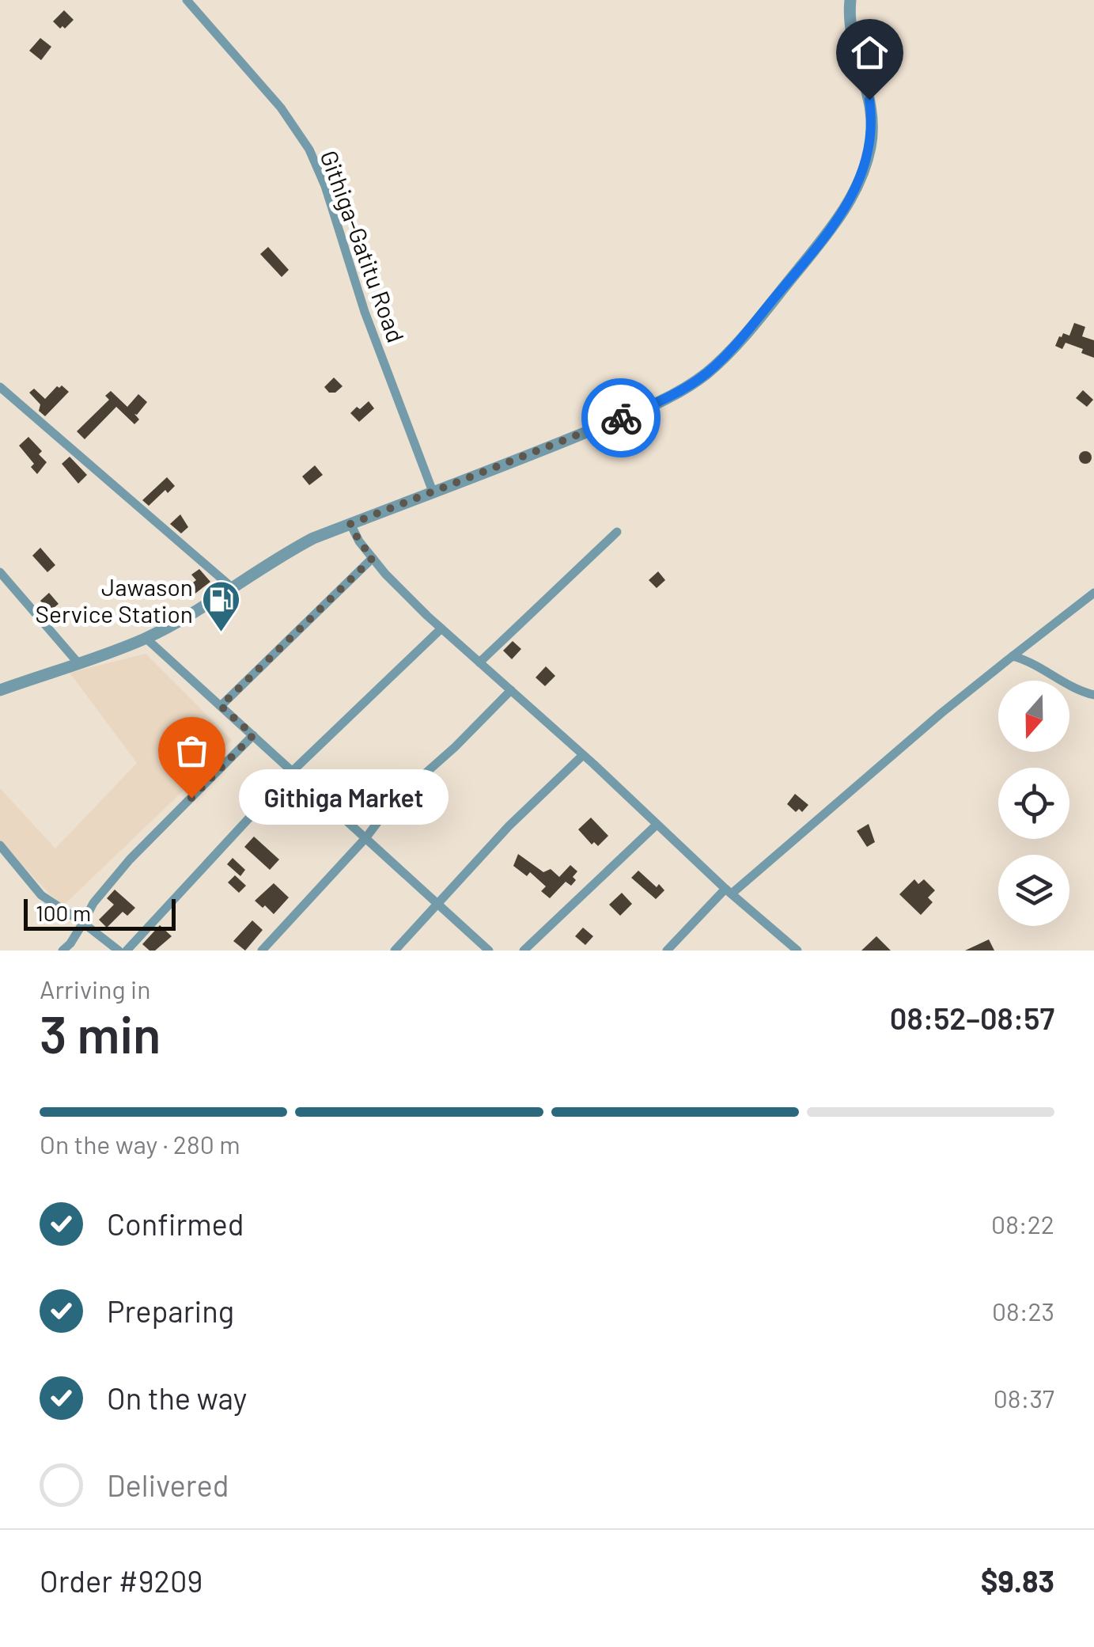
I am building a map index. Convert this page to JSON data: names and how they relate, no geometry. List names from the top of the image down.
{
  "streets": {
    "street": ["Githiga-Gatitu Road"]
  },
  "places": {
    "fuel station": ["Jawason Service Station"],
    "other": ["Githiga Market"]
  },
  "scale_bar": "100 m",
  "north": "bottom",
  "page": {
    "bubble": "Githiga Market",
    "scale": "100 m",
    "heading": ["3 min", "Arriving in", "08:52–08:57"],
    "panel": ["Order #9209", "$9.83"],
    "bar": "On the way · 280 m",
    "list": [
      ["Confirmed", "08:22"],
      ["Preparing", "08:23"],
      ["On the way", "08:37"],
      "Delivered"
    ]
  }
}
